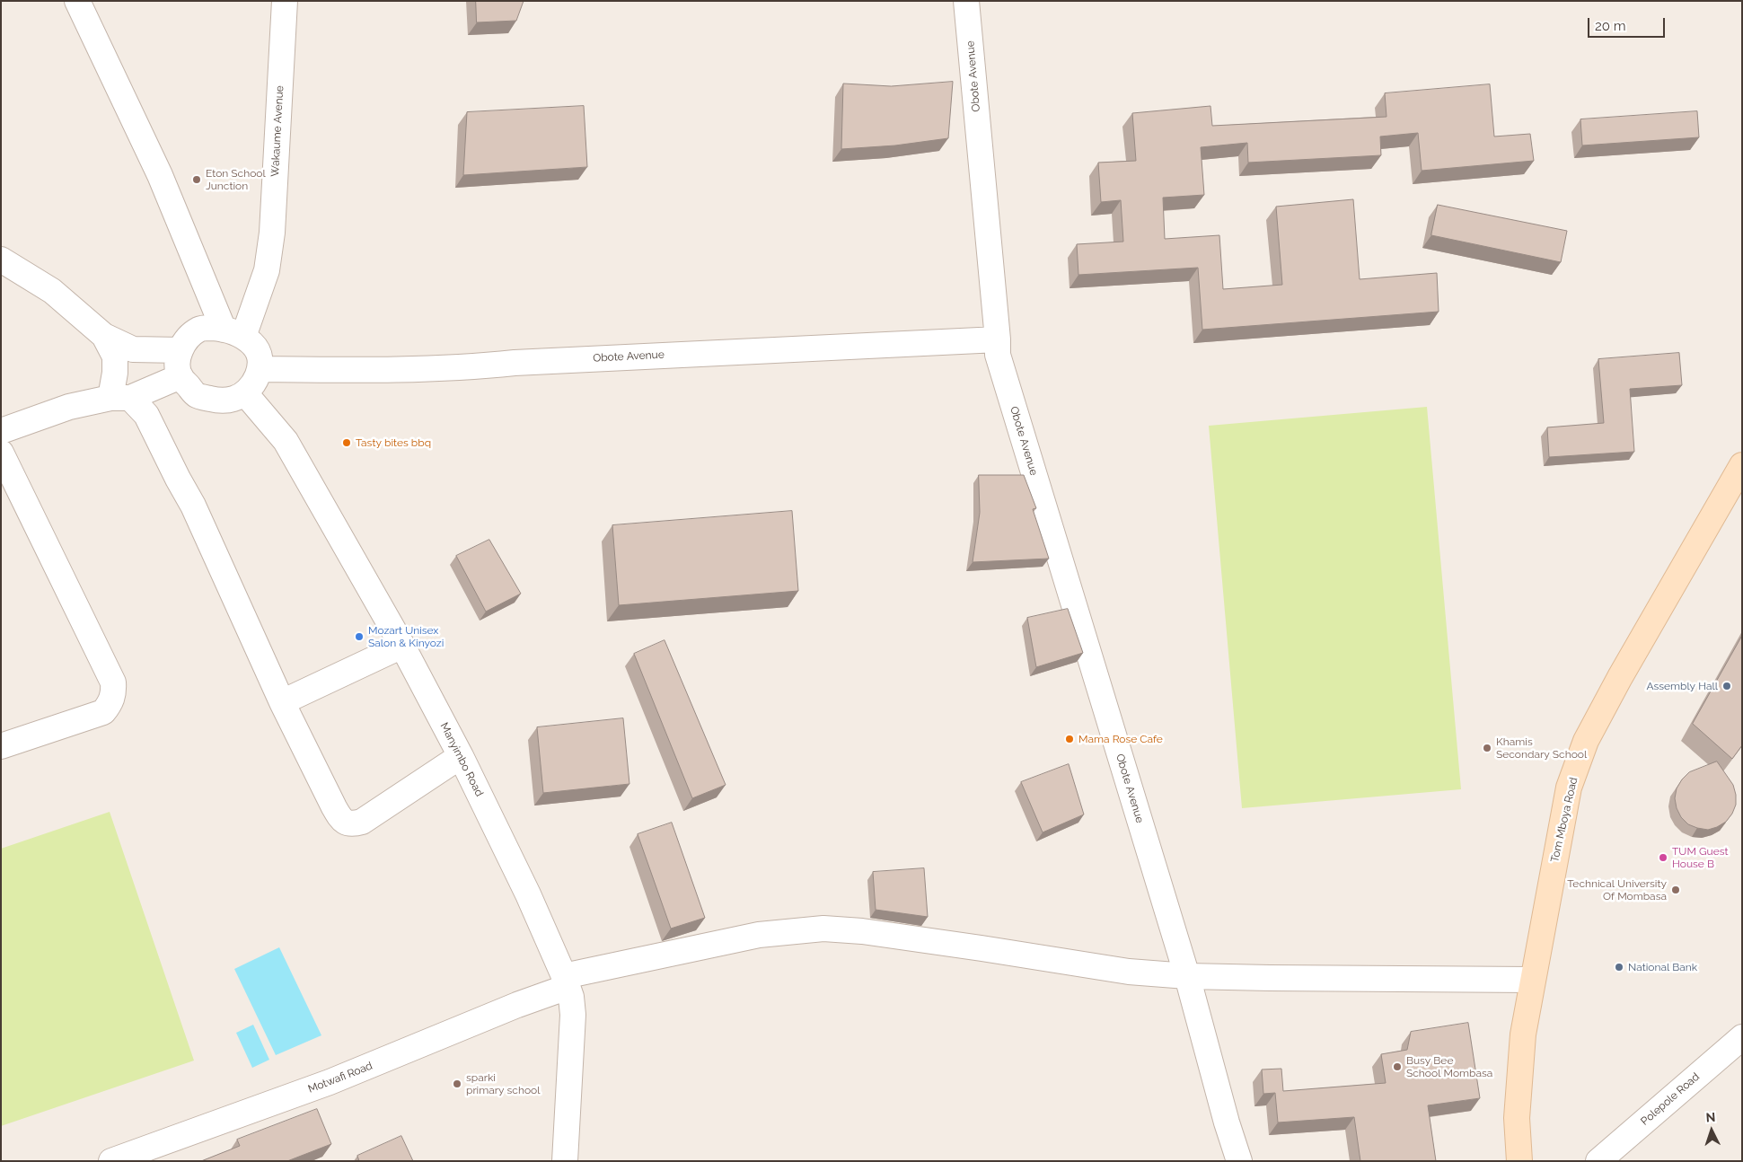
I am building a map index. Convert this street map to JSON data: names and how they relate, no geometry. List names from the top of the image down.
{
  "streets": {
    "main road": ["Tom Mboya Road"],
    "street": [
      "Obote Avenue",
      "Wakaume Avenue",
      "Manyimbo Road",
      "Motwafi Road",
      "Polepole Road"
    ]
  },
  "crossings": [
    ["Obote Avenue", "Wakaume Avenue"],
    ["Obote Avenue", "Manyimbo Road"],
    ["Obote Avenue", "Motwafi Road"],
    ["Wakaume Avenue", "Manyimbo Road"],
    ["Manyimbo Road", "Motwafi Road"],
    ["Tom Mboya Road", "Motwafi Road"]
  ],
  "places": [
    "Eton School Junction",
    "Tasty bites bbq",
    "Mozart Unisex Salon & Kinyozi",
    "Assembly Hall",
    "Mama Rose Cafe",
    "Khamis Secondary School",
    "TUM Guest House B",
    "Technical University Of Mombasa",
    "National Bank",
    "Busy Bee School Mombasa",
    "sparki primary school"
  ],
  "scale_bar": "20 m",
  "north": "top"
}
